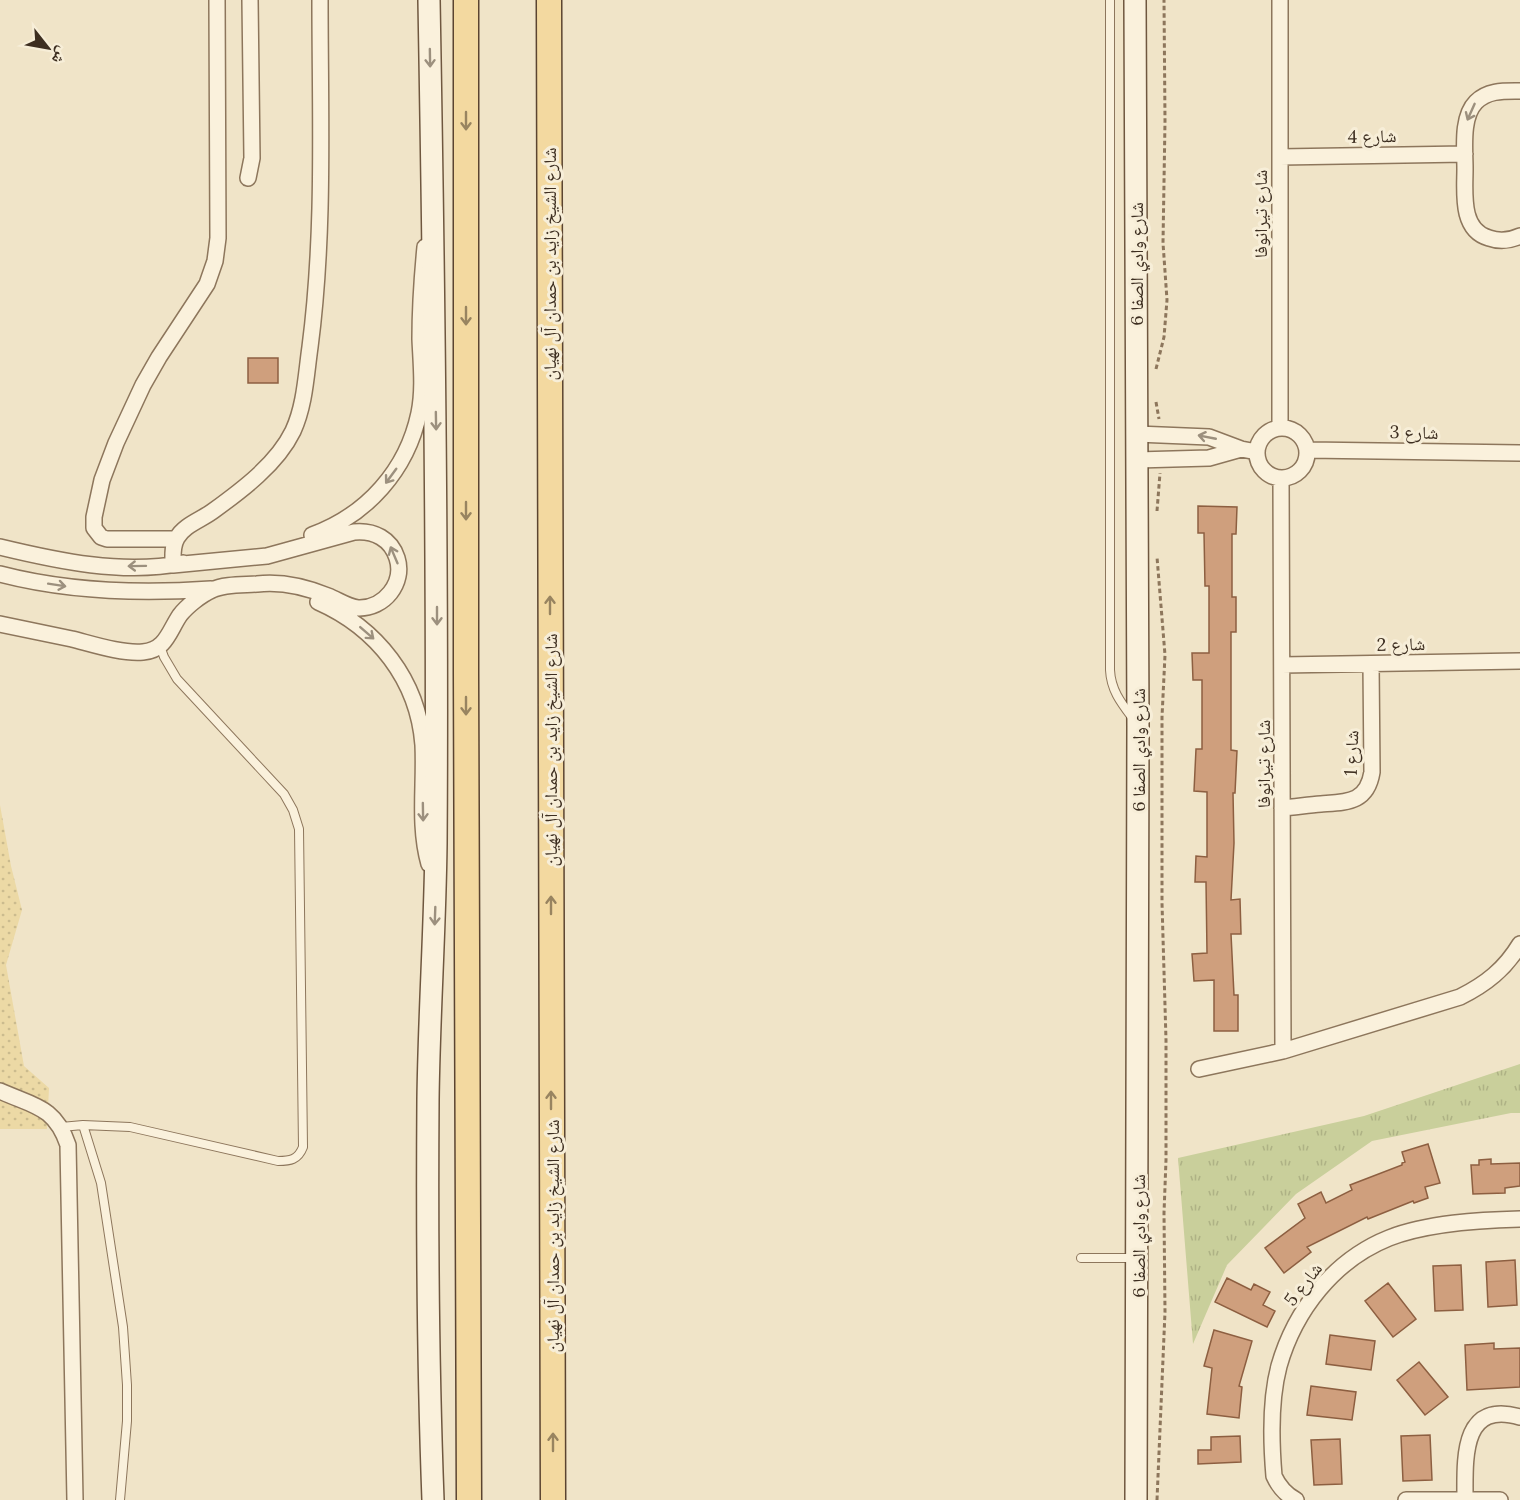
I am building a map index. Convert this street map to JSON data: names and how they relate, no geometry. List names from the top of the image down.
{
  "streets": {
    "main road": ["شارع الشيخ زايد بن حمدان آل نهيان"],
    "street": [
      "شارع 4",
      "شارع تيرانوفا",
      "شارع وادي الصفا 6",
      "شارع 3",
      "شارع 2",
      "شارع 1",
      "شارع 5"
    ]
  },
  "crossings": [
    ["شارع 4", "شارع تيرانوفا"],
    ["شارع تيرانوفا", "شارع 2"],
    ["شارع تيرانوفا", "شارع 1"],
    ["شارع 2", "شارع 1"]
  ],
  "north": "bottom right"
}
